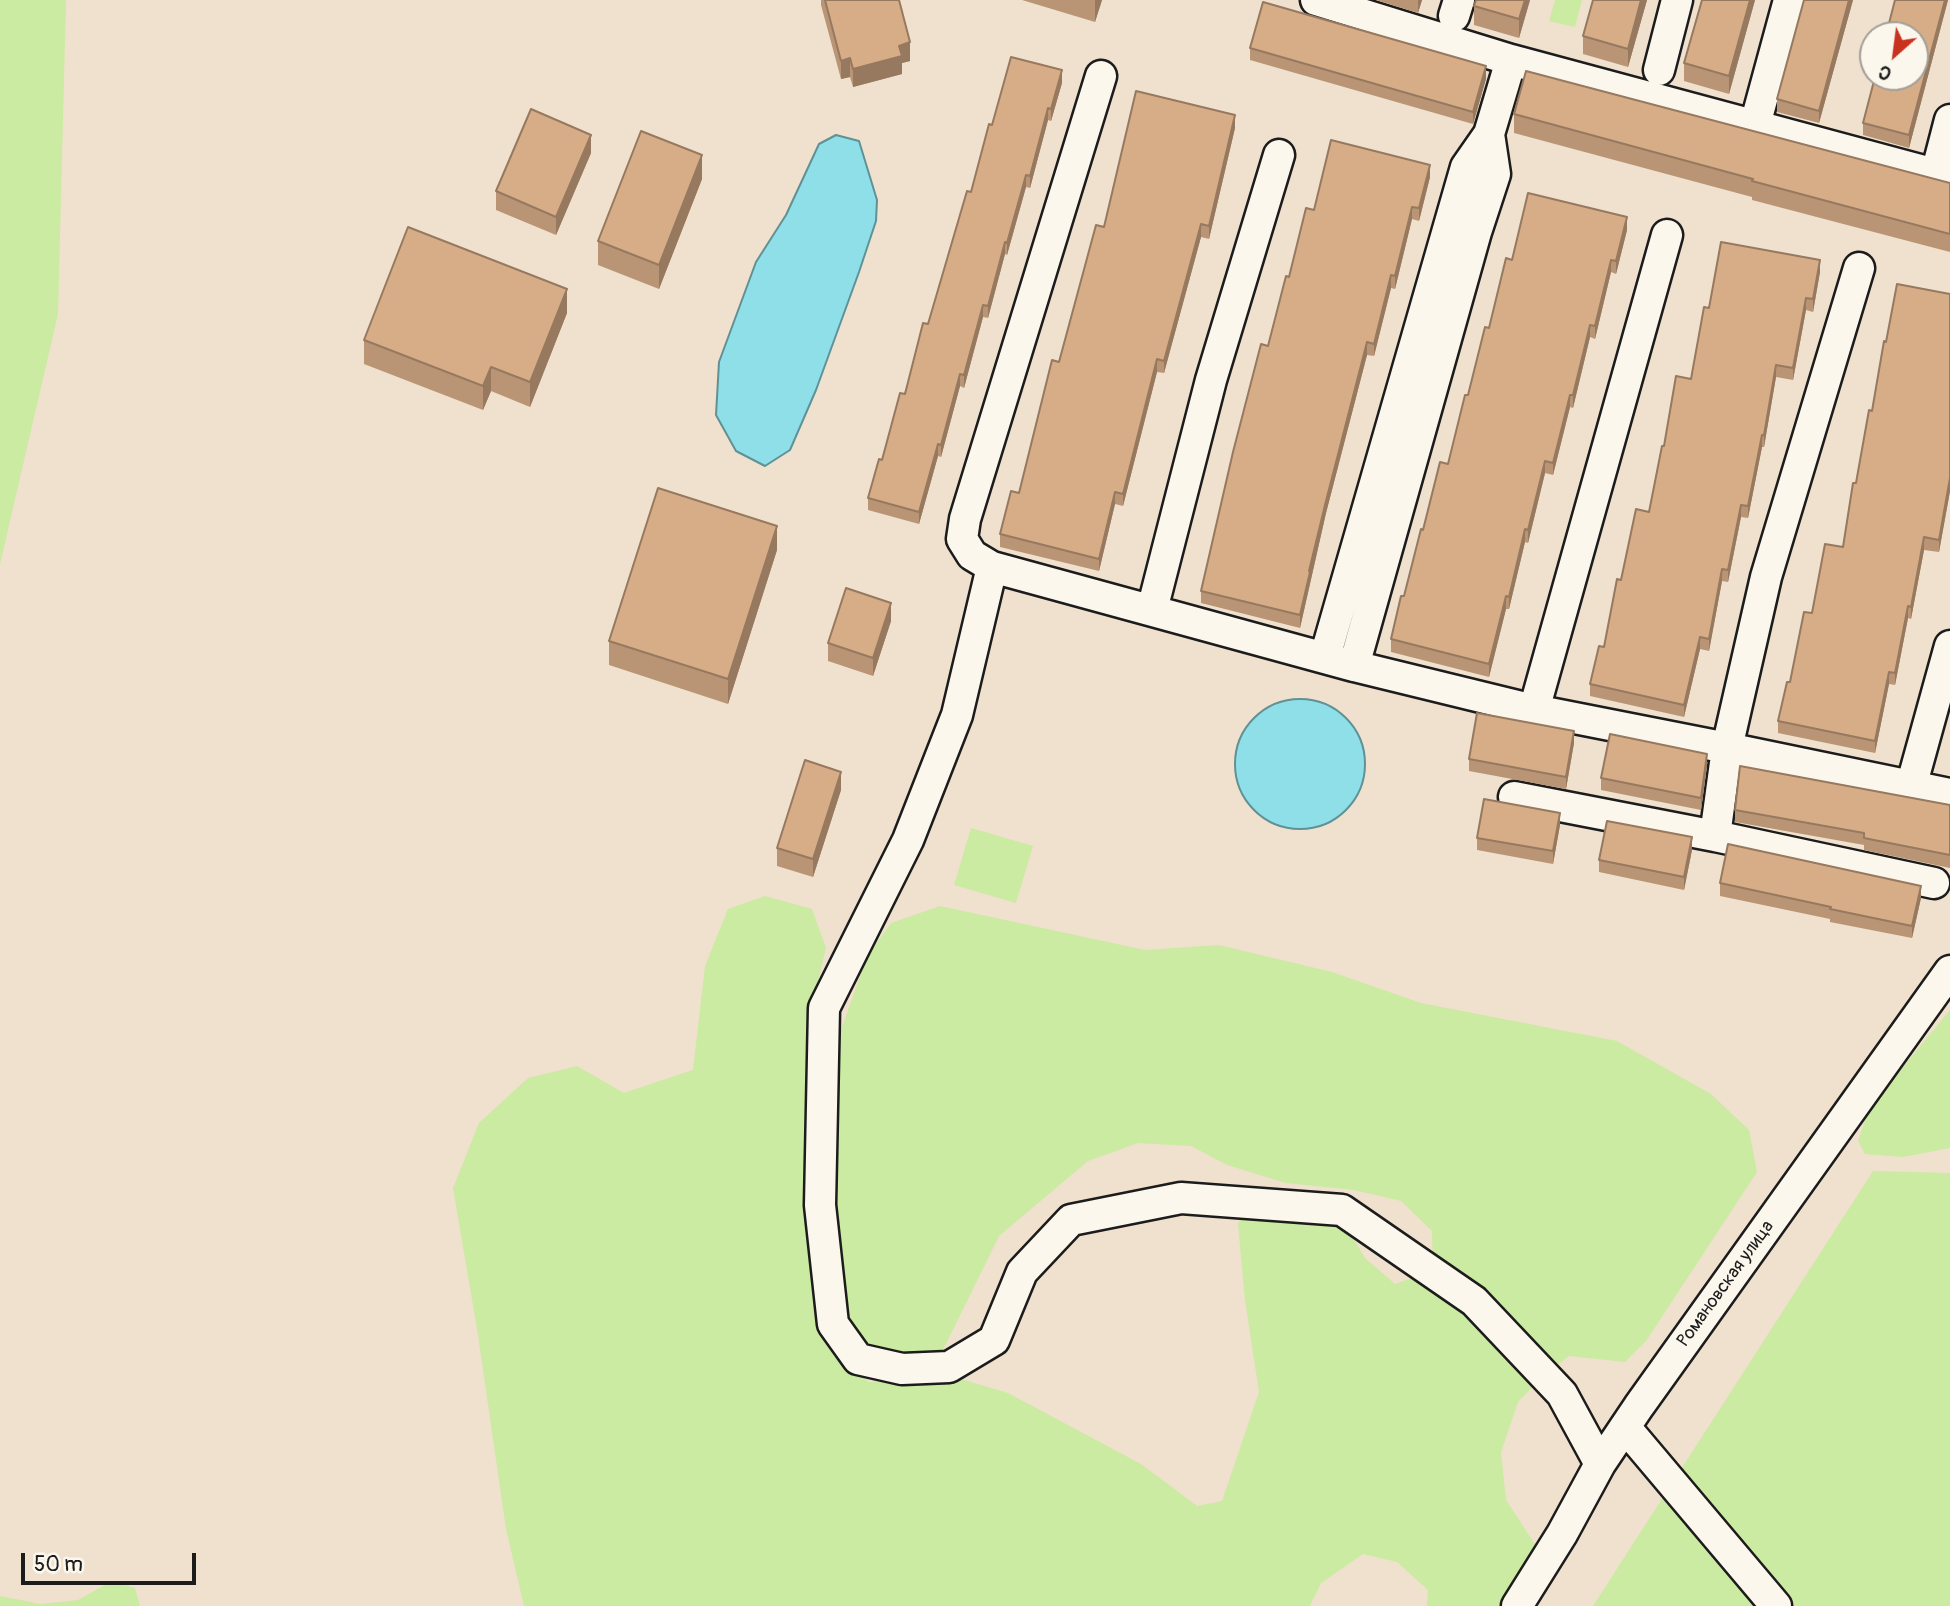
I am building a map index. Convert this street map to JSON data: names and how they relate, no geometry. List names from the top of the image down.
{
  "streets": {
    "street": ["Романовская улица"]
  },
  "scale_bar": "50 m",
  "north": "bottom left"
}
